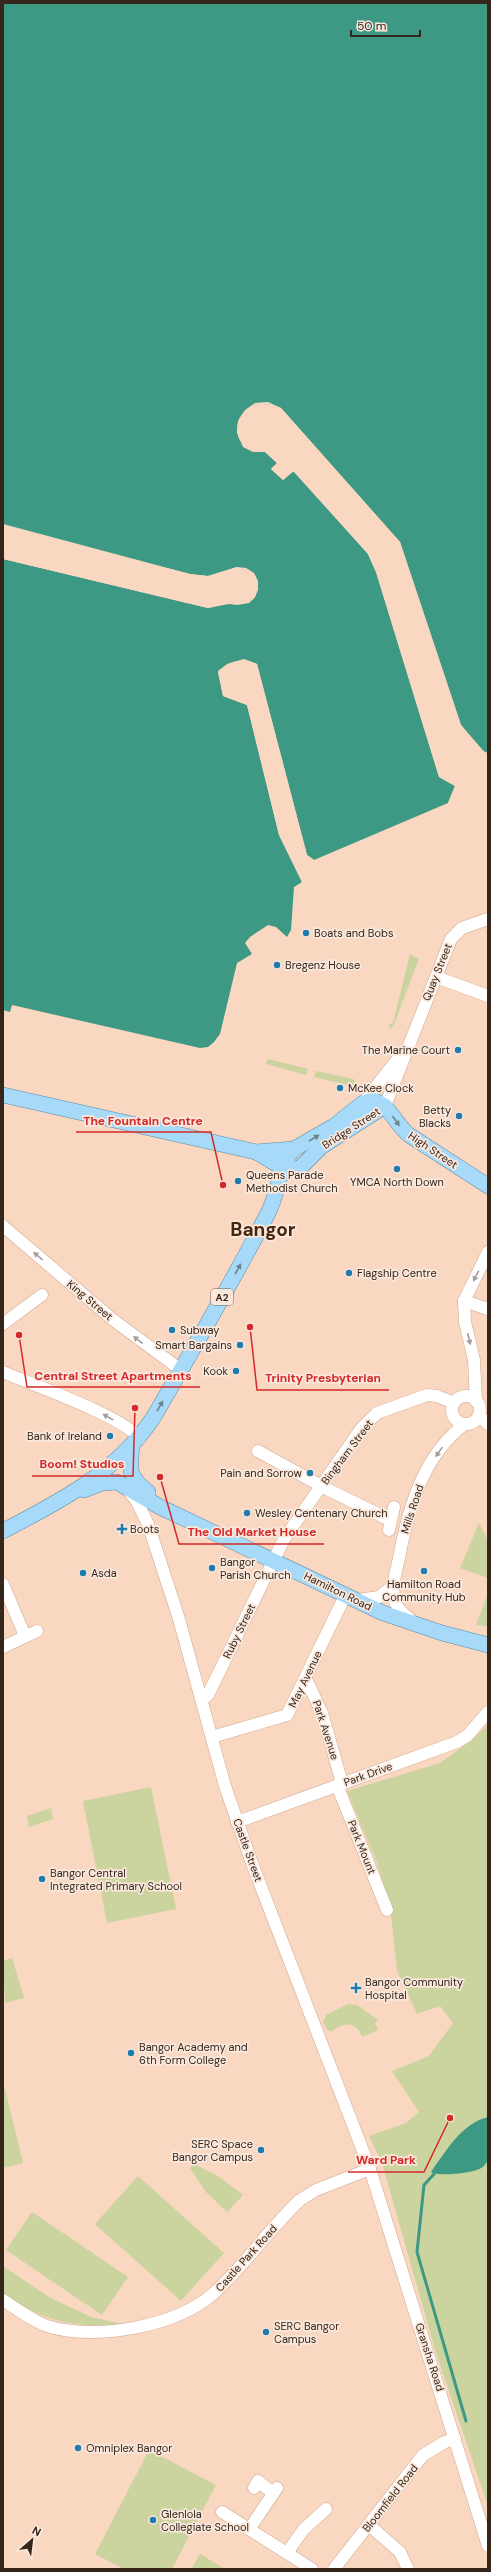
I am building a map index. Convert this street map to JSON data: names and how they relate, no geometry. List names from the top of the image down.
{
  "streets": {
    "main road": [
      "Bridge Street",
      "High Street",
      "A2",
      "Hamilton Road"
    ],
    "street": [
      "Quay Street",
      "King Street",
      "Bingham Street",
      "Mills Road",
      "Ruby Street",
      "May Avenue",
      "Park Avenue",
      "Park Drive",
      "Park Mount",
      "Castle Street",
      "Castle Park Road",
      "Gransha Road",
      "Bloomfield Road"
    ]
  },
  "crossings": [
    ["Quay Street", "Bridge Street"],
    ["Bridge Street", "High Street"],
    ["Bridge Street", "A2"],
    ["A2", "King Street"],
    ["A2", "Hamilton Road"],
    ["Bingham Street", "Mills Road"],
    ["Bingham Street", "Hamilton Road"],
    ["Bingham Street", "Ruby Street"],
    ["Mills Road", "Hamilton Road"],
    ["Hamilton Road", "Ruby Street"],
    ["Hamilton Road", "May Avenue"],
    ["Hamilton Road", "Castle Street"],
    ["Ruby Street", "Castle Street"],
    ["May Avenue", "Park Avenue"],
    ["May Avenue", "Castle Street"],
    ["Park Avenue", "Park Drive"],
    ["Park Avenue", "Park Mount"],
    ["Park Drive", "Park Mount"],
    ["Park Drive", "Castle Street"],
    ["Castle Street", "Castle Park Road"],
    ["Castle Street", "Gransha Road"],
    ["Castle Park Road", "Gransha Road"],
    ["Gransha Road", "Bloomfield Road"]
  ],
  "one_way": ["High Street", "Mills Road"],
  "districts": ["Bangor"],
  "places": {
    "other": [
      "Boats and Bobs",
      "Bregenz House",
      "The Marine Court",
      "McKee Clock",
      "Betty Blacks",
      "YMCA North Down",
      "Queens Parade Methodist Church",
      "The Fountain Centre",
      "Flagship Centre",
      "Trinity Presbyterian",
      "Subway",
      "Central Street Apartments",
      "Smart Bargains",
      "Kook",
      "Boom! Studios",
      "Bank of Ireland",
      "Pain and Sorrow",
      "The Old Market House",
      "Wesley Centenary Church",
      "Bangor Parish Church",
      "Hamilton Road Community Hub",
      "Asda",
      "Bangor Central Integrated Primary School",
      "Bangor Academy and 6th Form College",
      "Ward Park",
      "SERC Space Bangor Campus",
      "SERC Bangor Campus",
      "Omniplex Bangor",
      "Glenlola Collegiate School"
    ],
    "health": ["Boots", "Bangor Community Hospital"]
  },
  "scale_bar": "50 m",
  "north": "top right"
}
